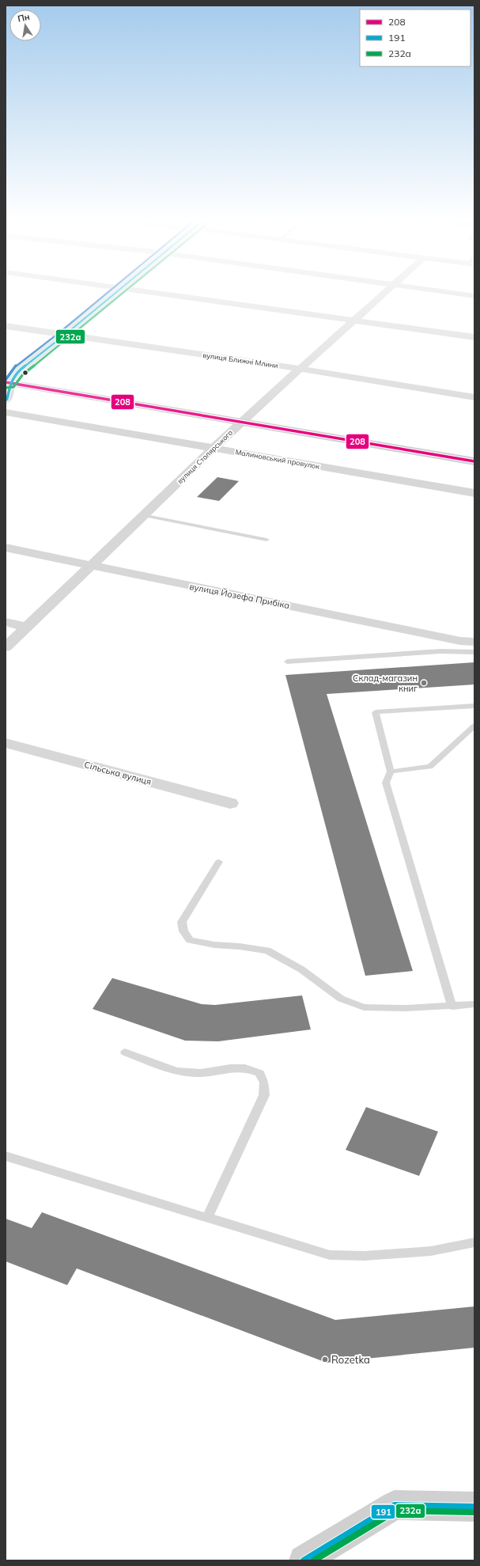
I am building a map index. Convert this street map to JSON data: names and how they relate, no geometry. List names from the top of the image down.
{
  "streets": {
    "street": [
      "вулиця Ближні Млини",
      "вулиця Столярського",
      "Малиновський провулок",
      "вулиця Йозефа Прибіка",
      "Сільська вулиця"
    ]
  },
  "crossings": [
    ["вулиця Ближні Млини", "вулиця Столярського"],
    ["вулиця Столярського", "Малиновський провулок"],
    ["вулиця Столярського", "вулиця Йозефа Прибіка"]
  ],
  "places": ["Склад-магазин книг", "Rozetka"],
  "lines": ["transit line 191", "transit line 232а", "transit line 208"],
  "legend": ["208", "191", "232а"],
  "north": "top"
}
